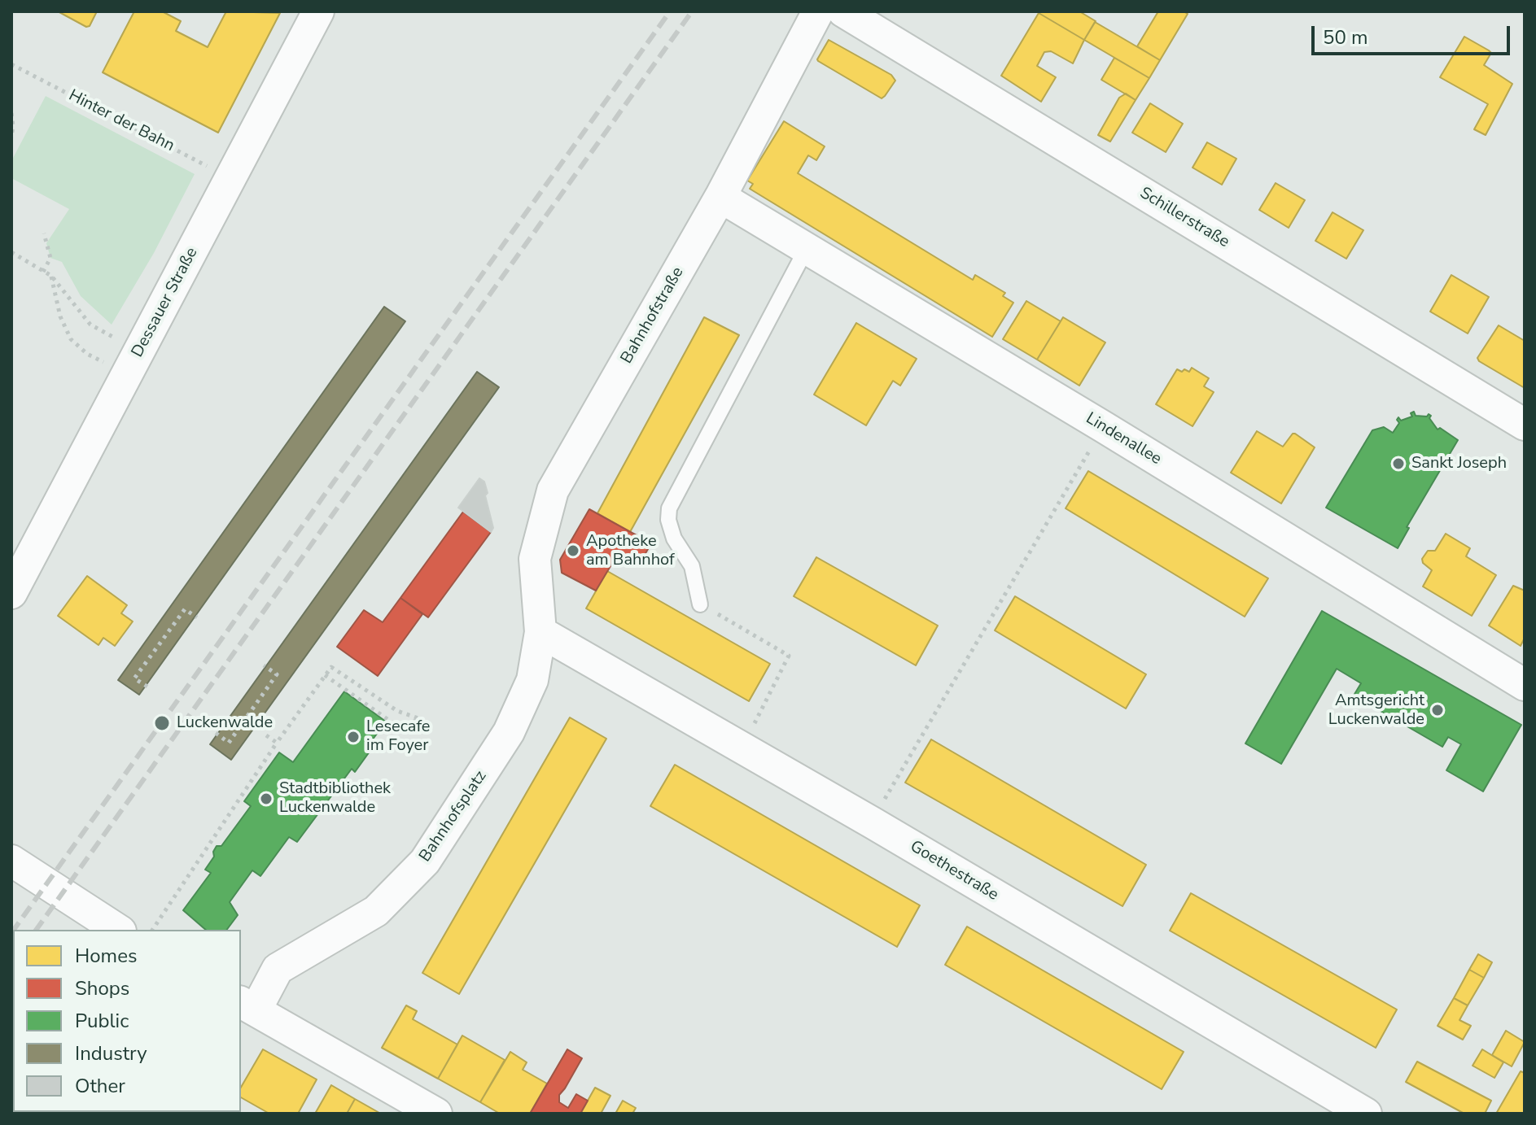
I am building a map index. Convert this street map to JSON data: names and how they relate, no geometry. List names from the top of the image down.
{
  "streets": {
    "street": [
      "Schillerstraße",
      "Dessauer Straße",
      "Bahnhofstraße",
      "Lindenallee",
      "Bahnhofsplatz",
      "Goethestraße"
    ],
    "path": ["Hinter der Bahn"]
  },
  "crossings": [
    ["Hinter der Bahn", "Dessauer Straße"],
    ["Bahnhofstraße", "Lindenallee"],
    ["Bahnhofstraße", "Bahnhofsplatz"],
    ["Bahnhofstraße", "Goethestraße"],
    ["Bahnhofsplatz", "Goethestraße"]
  ],
  "places": [
    "Sankt Joseph",
    "Apotheke am Bahnhof",
    "Amtsgericht Luckenwalde",
    "Luckenwalde",
    "Lesecafe im Foyer",
    "Stadtbibliothek Luckenwalde"
  ],
  "legend": [
    "Homes",
    "Shops",
    "Public",
    "Industry",
    "Other"
  ],
  "scale_bar": "50 m"
}
